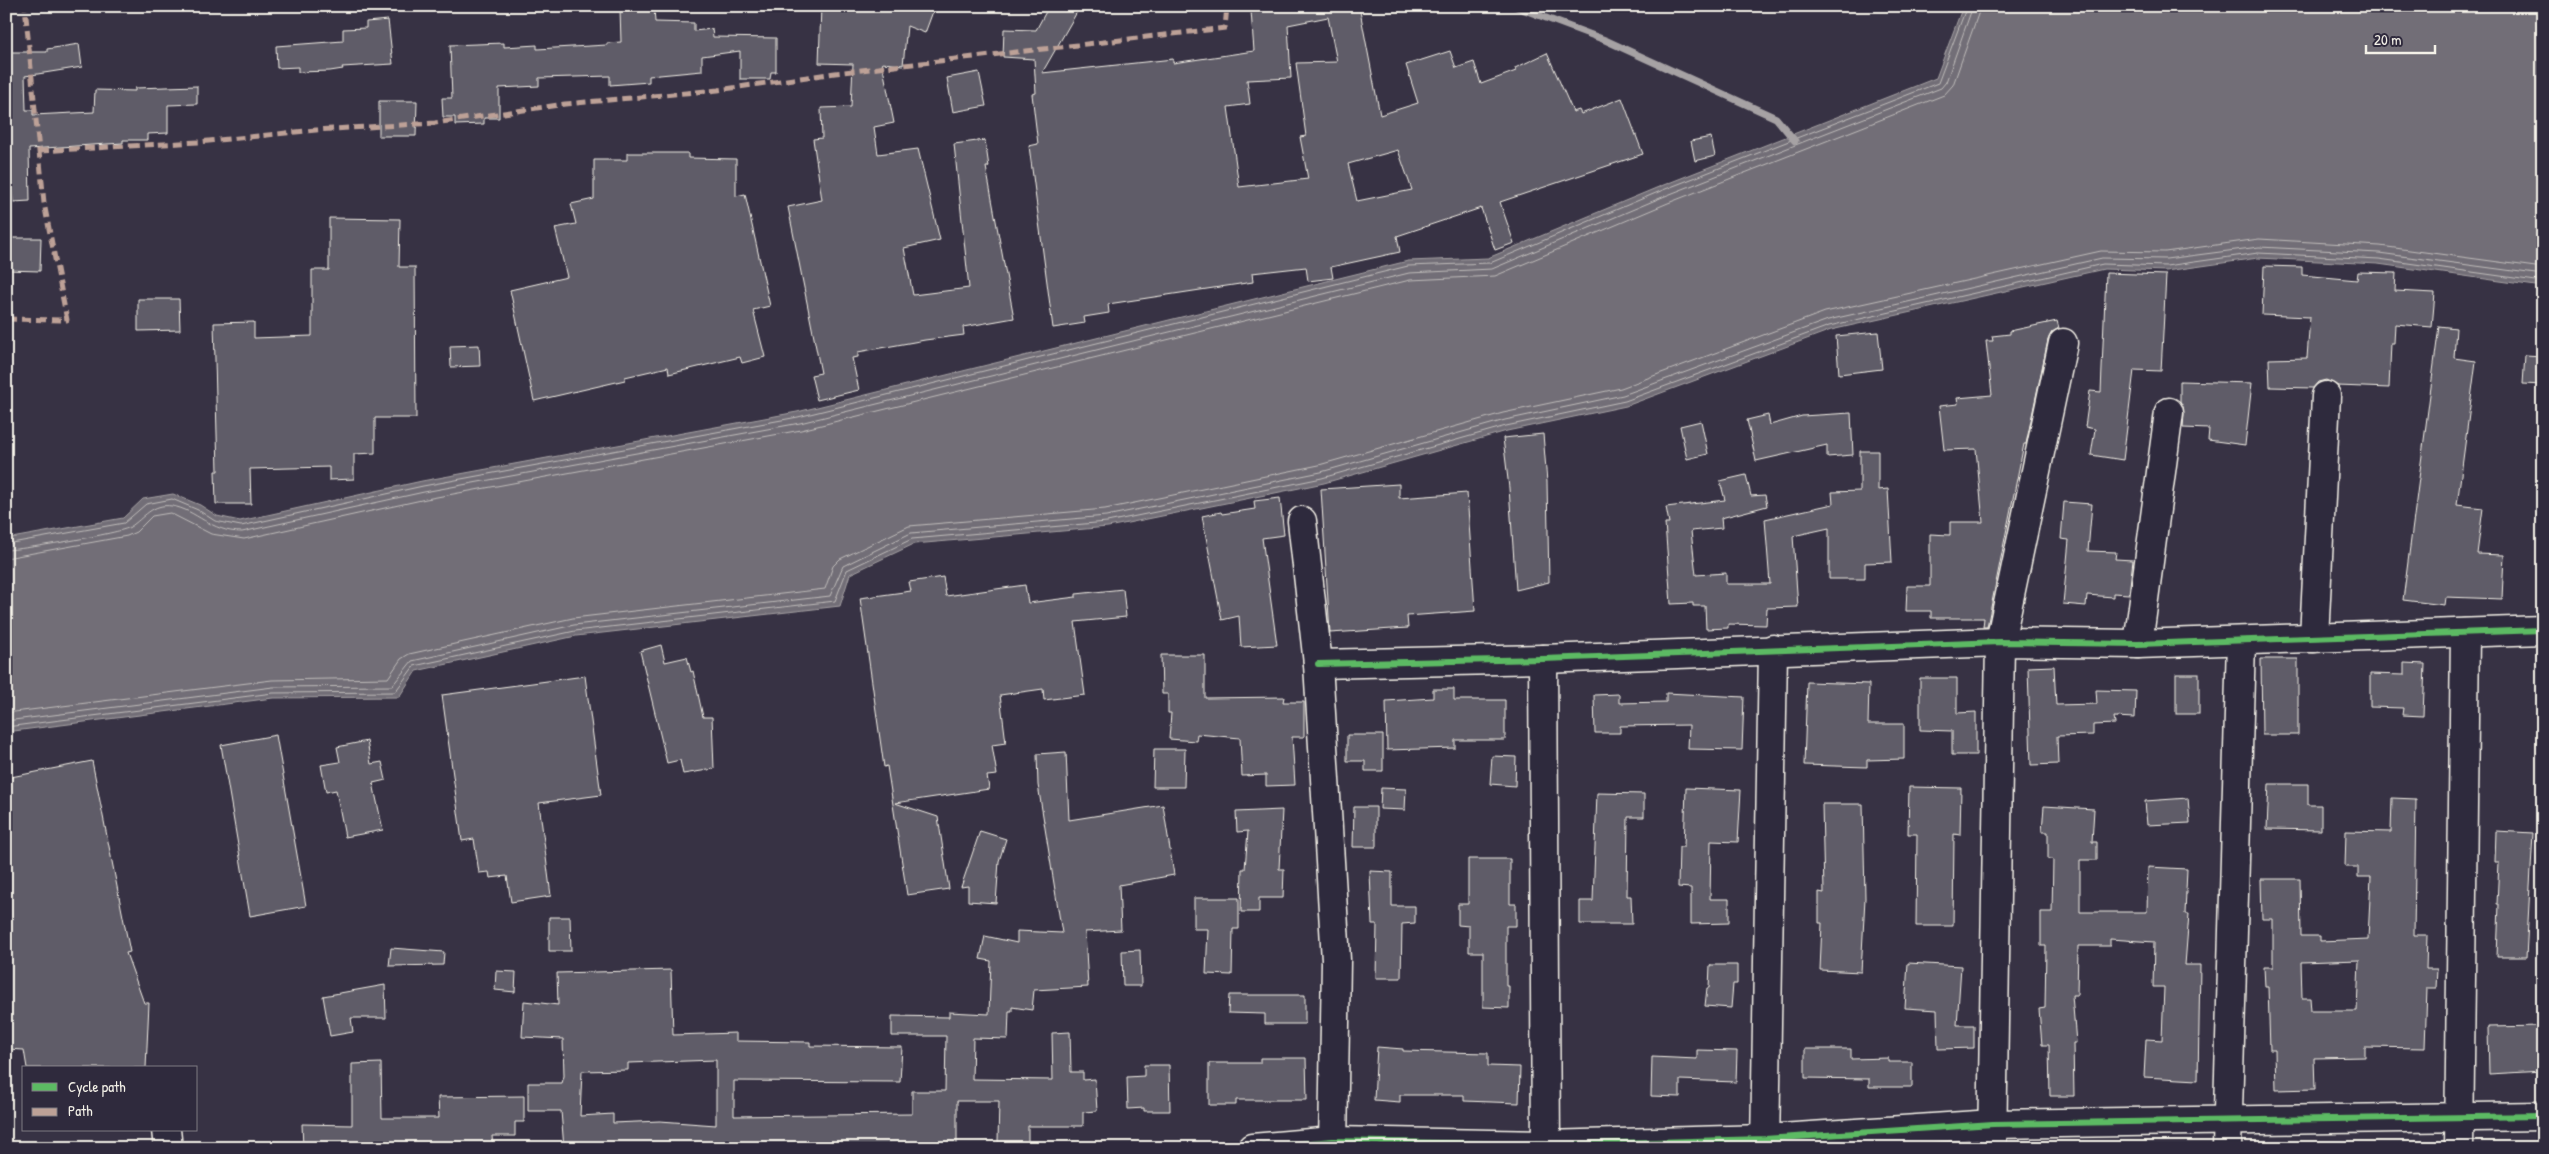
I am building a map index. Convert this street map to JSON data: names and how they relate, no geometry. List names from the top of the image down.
{
  "legend": ["Cycle path", "Path"],
  "scale_bar": "20 m"
}
